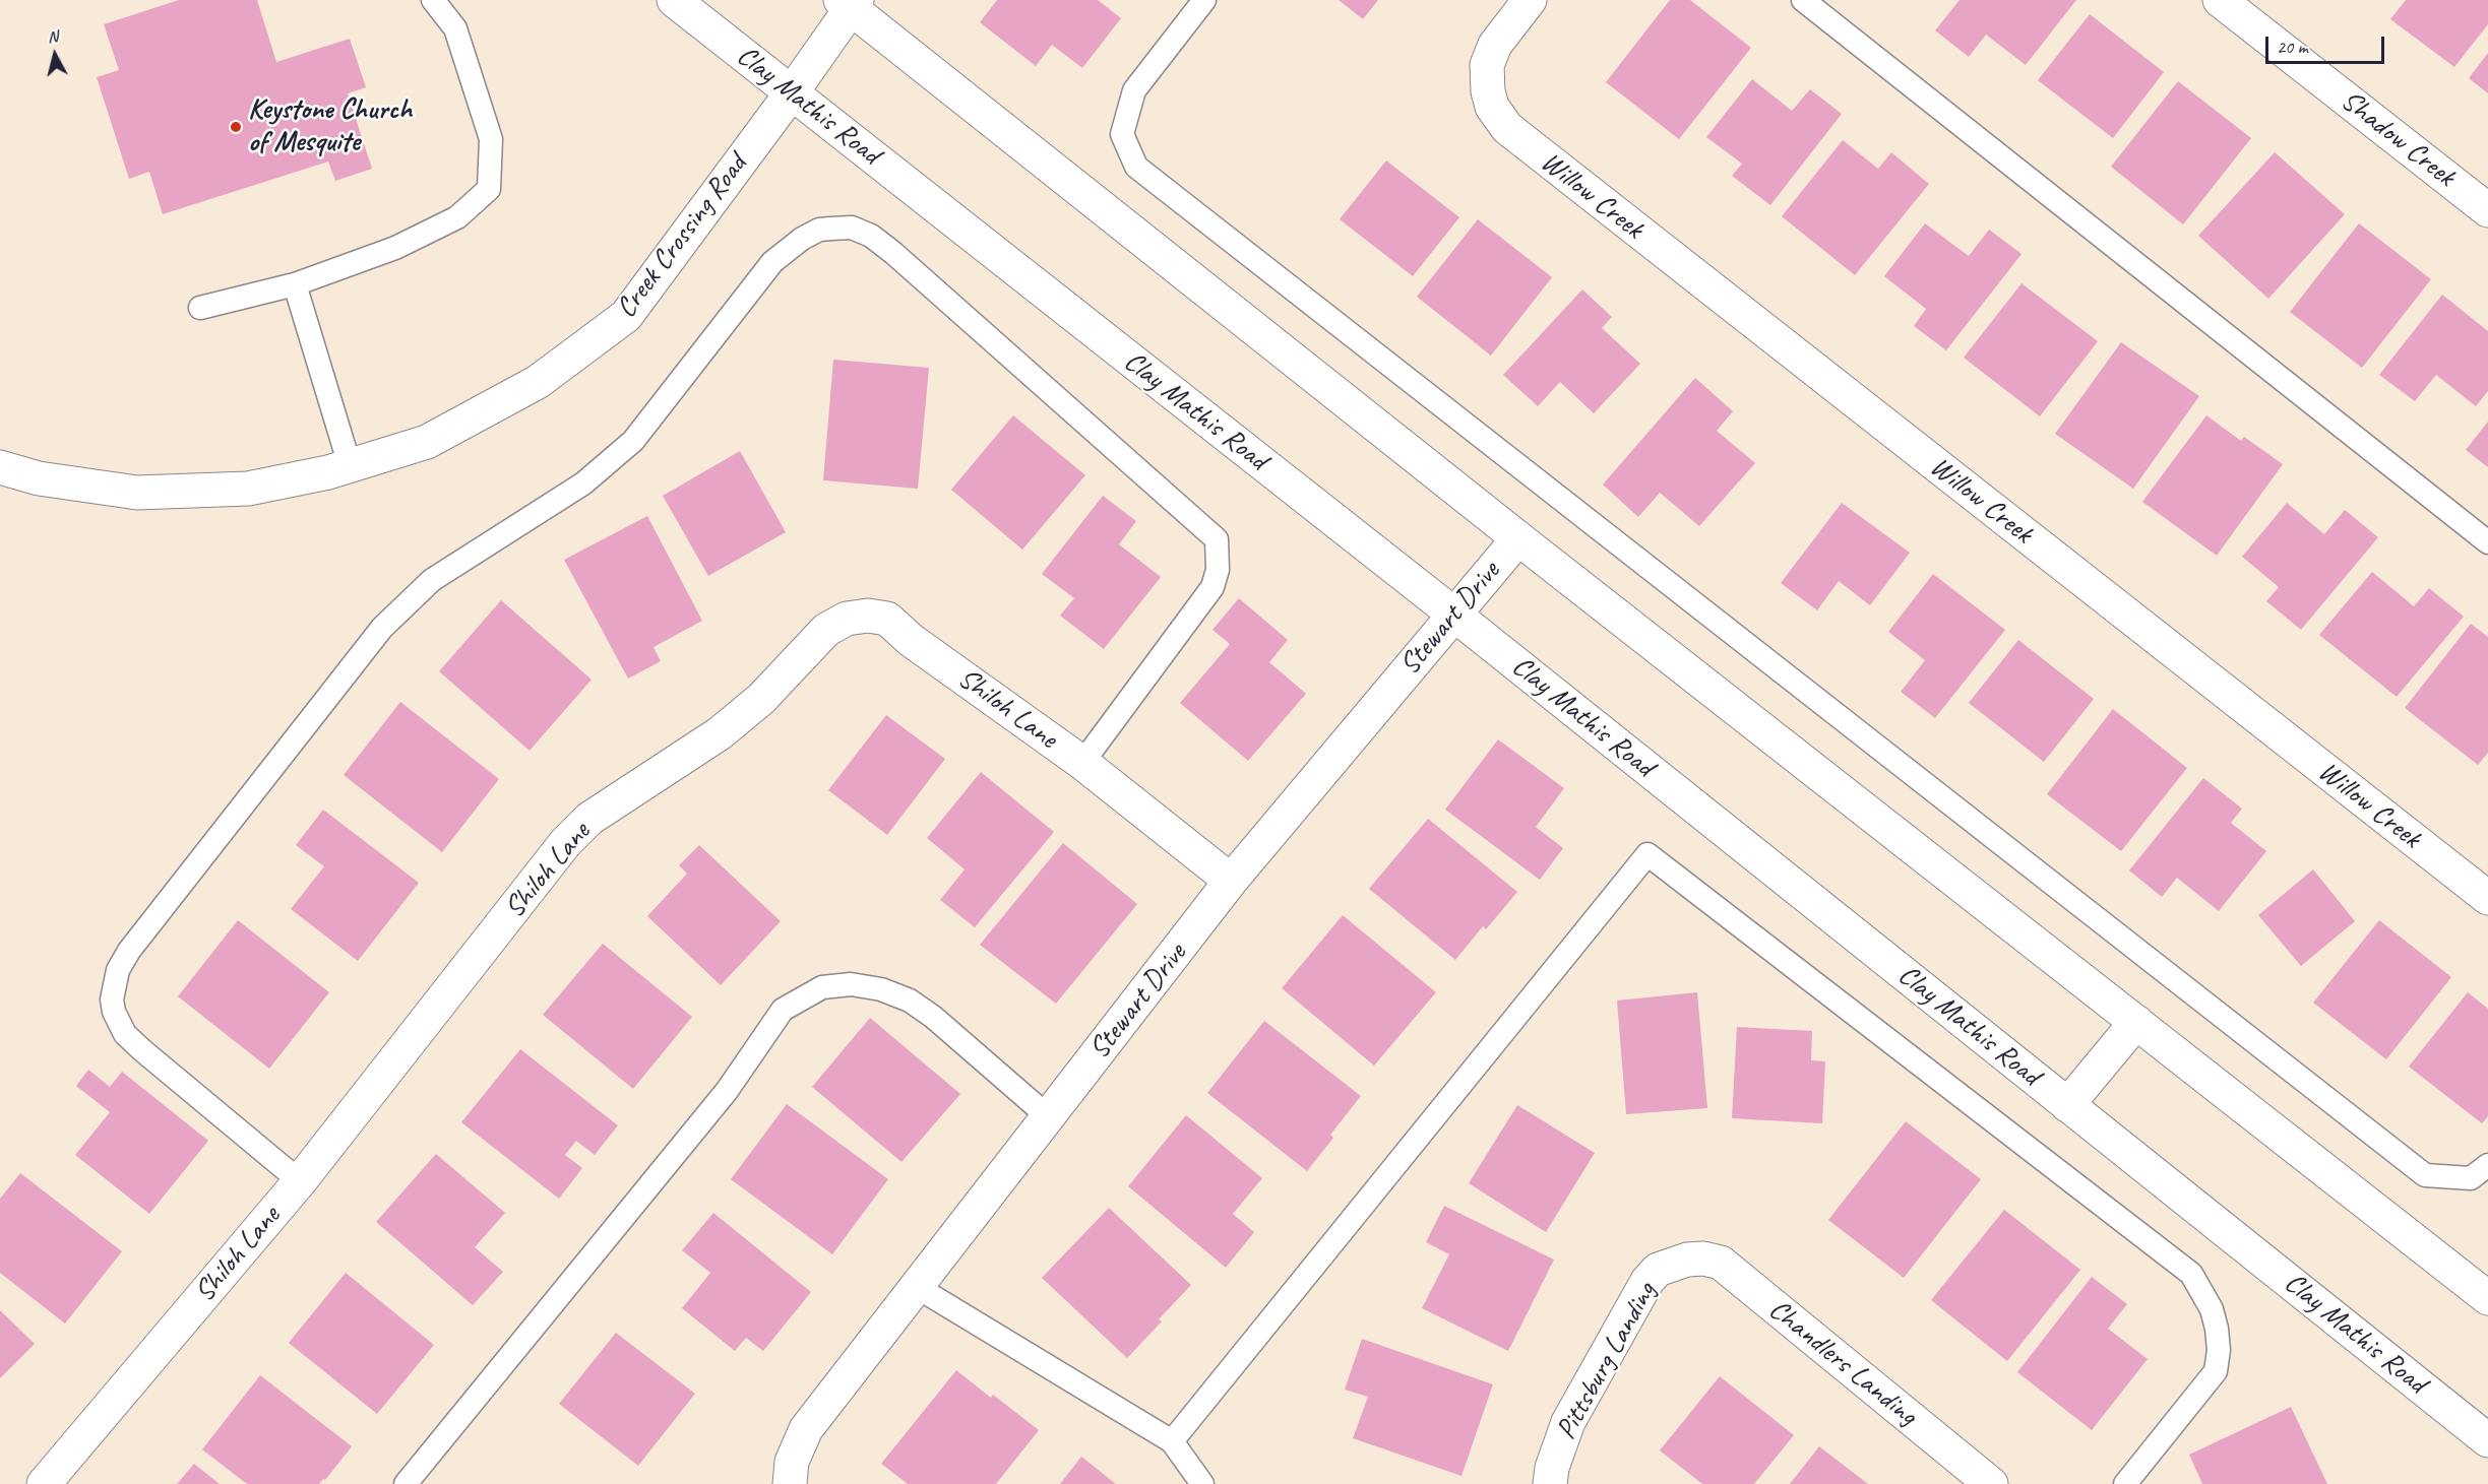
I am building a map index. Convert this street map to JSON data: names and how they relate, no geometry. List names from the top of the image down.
{
  "streets": {
    "street": [
      "Clay Mathis Road",
      "Shadow Creek",
      "Willow Creek",
      "Creek Crossing Road",
      "Stewart Drive",
      "Shiloh Lane",
      "Pittsburg Landing",
      "Chandlers Landing"
    ]
  },
  "crossings": [
    ["Clay Mathis Road", "Creek Crossing Road"],
    ["Clay Mathis Road", "Stewart Drive"],
    ["Stewart Drive", "Shiloh Lane"],
    ["Pittsburg Landing", "Chandlers Landing"]
  ],
  "places": ["Keystone Church of Mesquite"],
  "scale_bar": "20 m",
  "north": "top"
}
